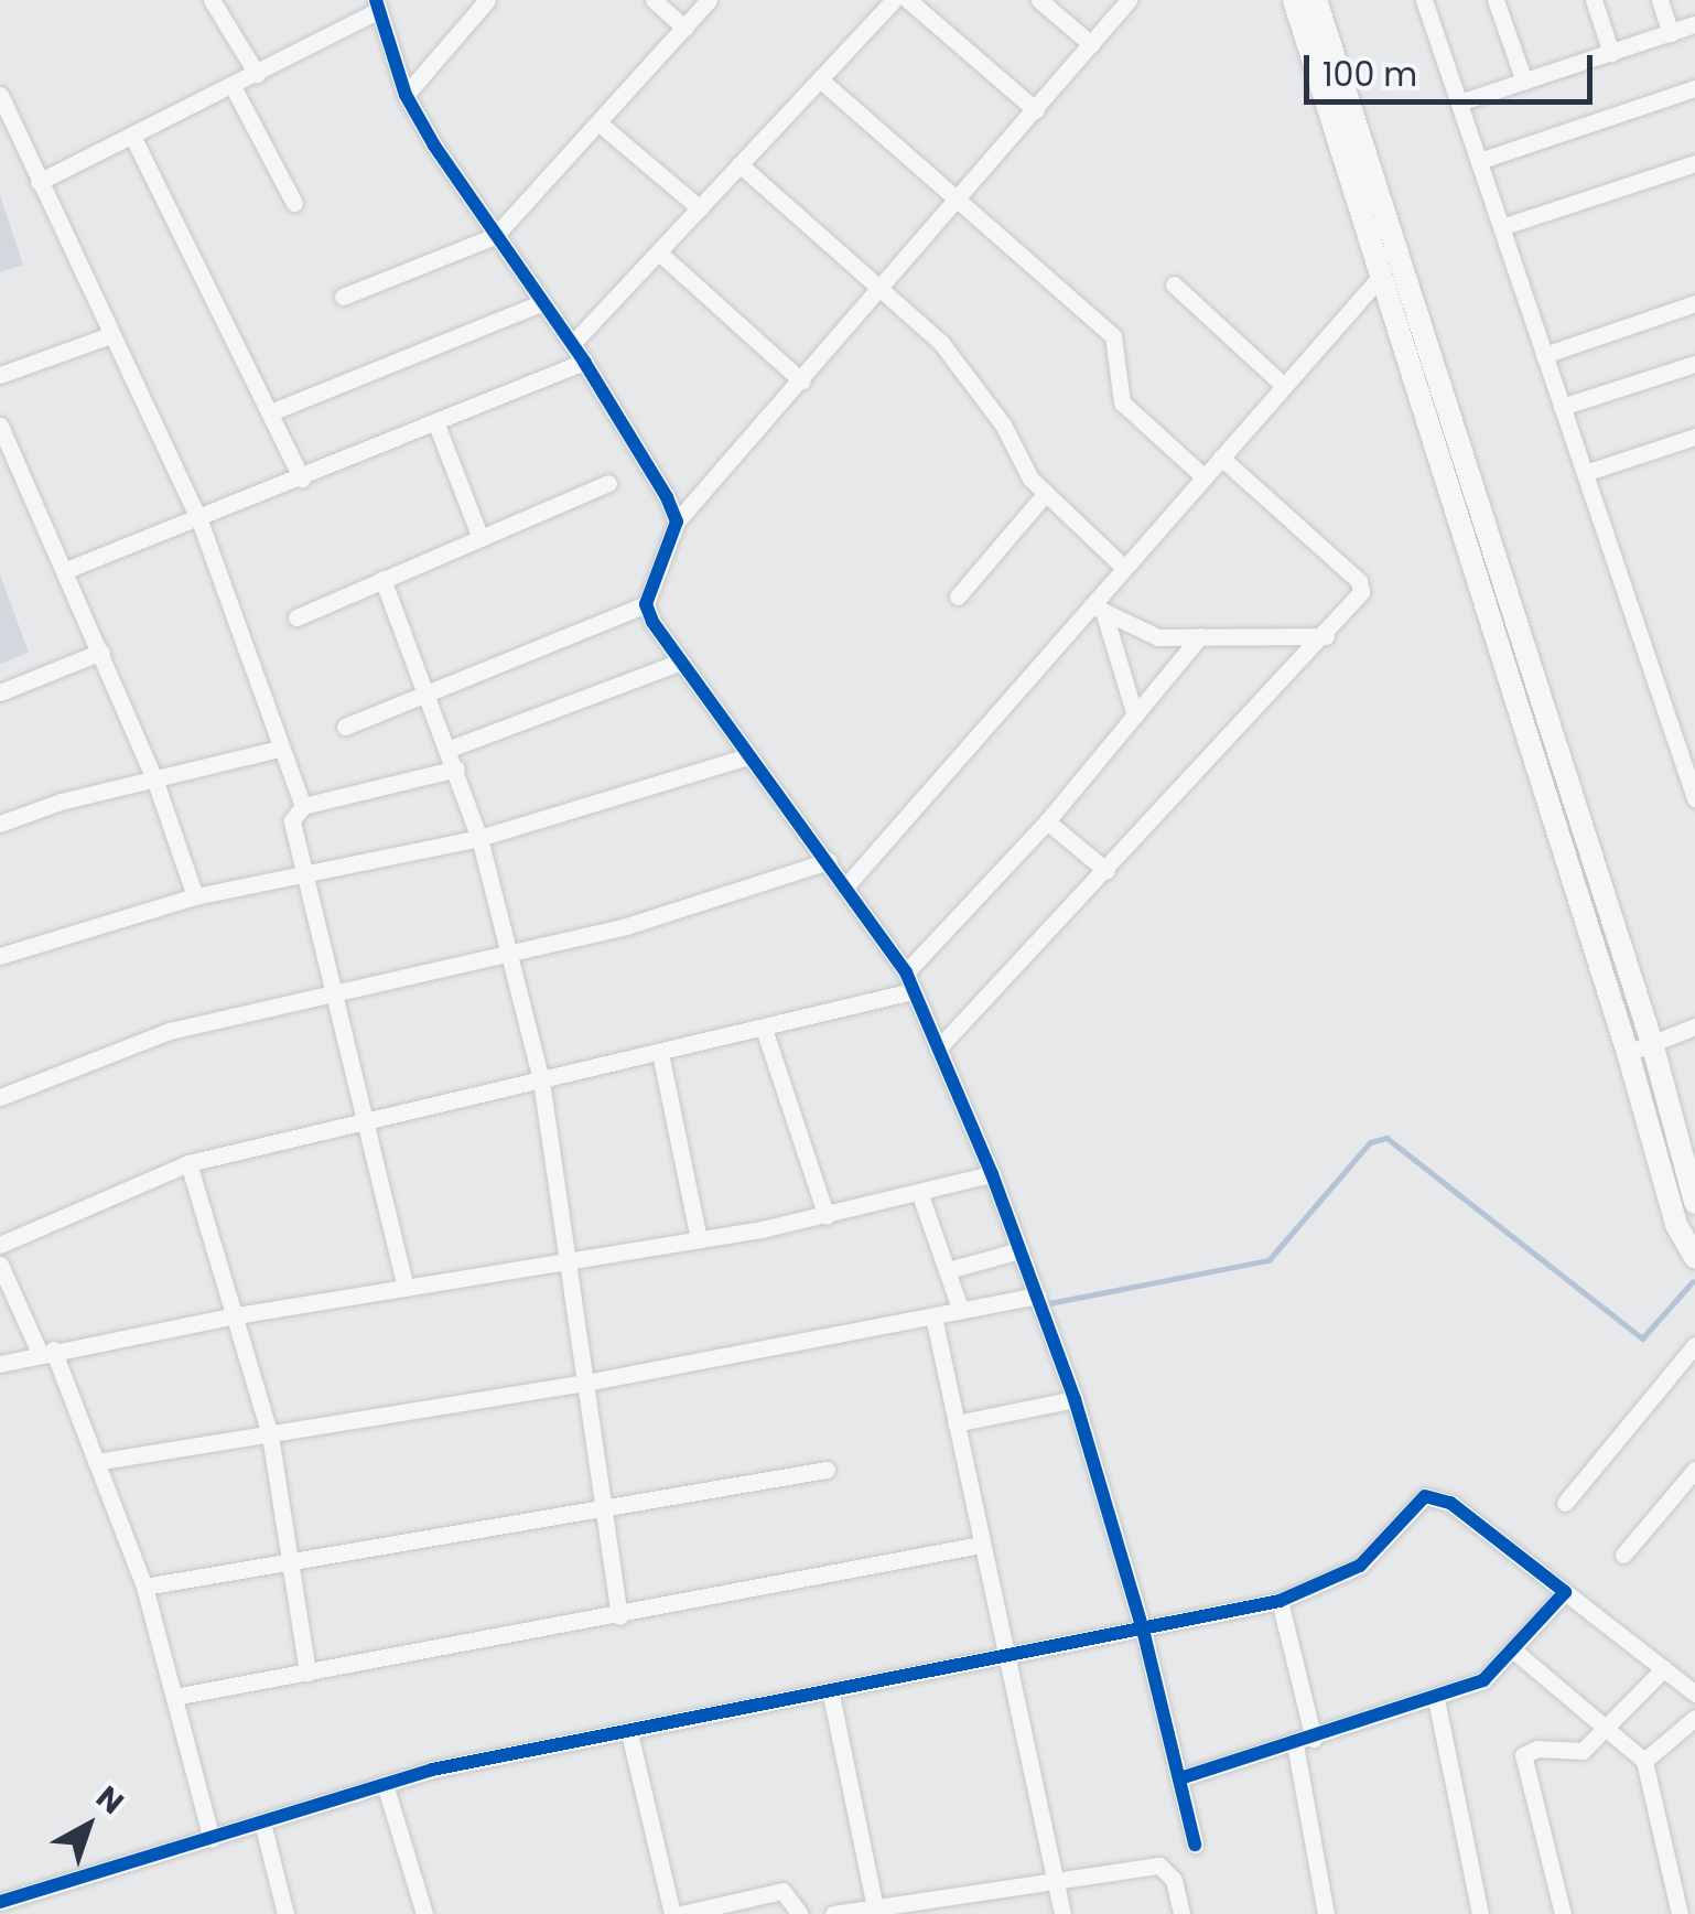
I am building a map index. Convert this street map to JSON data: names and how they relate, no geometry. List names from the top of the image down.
{
  "scale_bar": "100 m",
  "north": "top right"
}
